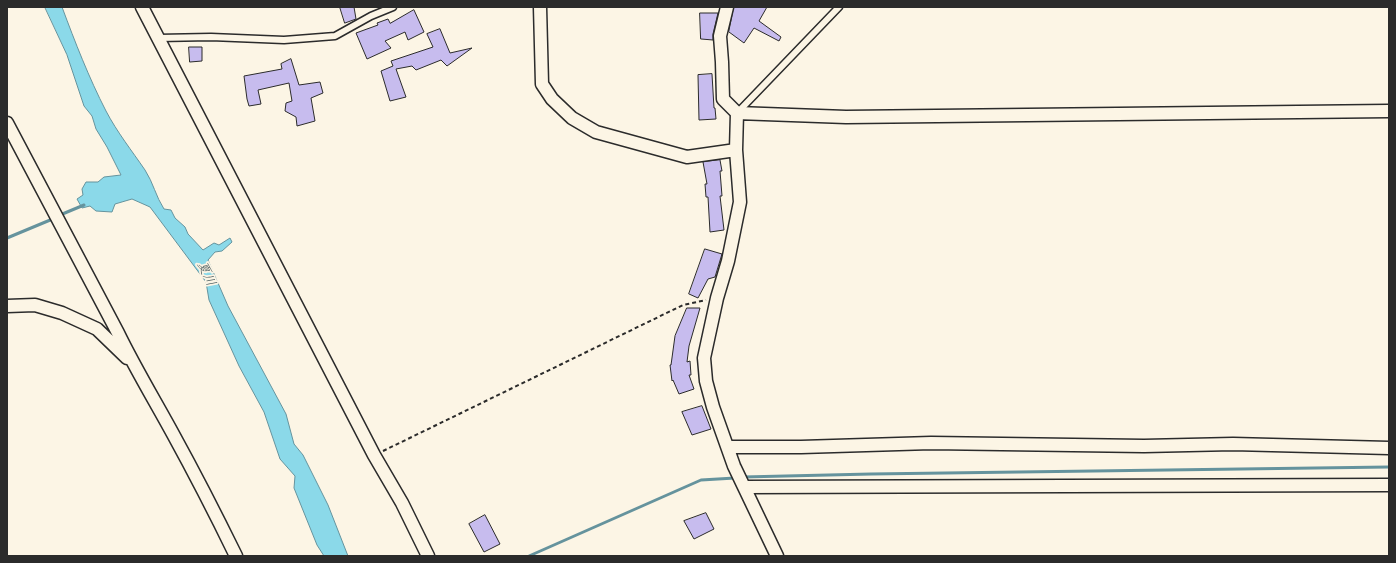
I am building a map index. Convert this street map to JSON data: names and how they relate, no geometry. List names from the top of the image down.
{
  "water": ["夏川"]
}
